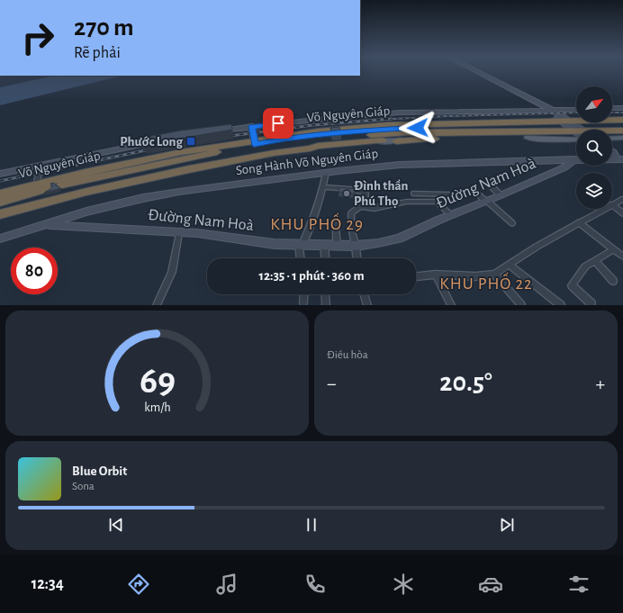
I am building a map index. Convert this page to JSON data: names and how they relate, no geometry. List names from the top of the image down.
{
  "streets": {
    "highway": ["Võ Nguyên Giáp"],
    "main road": ["Song Hành Võ Nguyên Giáp", "Đường Nam Hoà"]
  },
  "crossings": [
    ["Song Hành Võ Nguyên Giáp", "Đường Nam Hoà"]
  ],
  "districts": ["KHU PHỐ 29", "KHU PHỐ 22"],
  "places": {
    "transit": ["Phước Long"],
    "other": ["Đình thần Phú Thọ"]
  },
  "north": "top right",
  "page": {
    "turn": ["270 m", "Rẽ phải"],
    "limit": "80",
    "trip": "12:35 · 1 phút · 360 m",
    "tile": "Điều hòa",
    "heat": ["−", "20.5°", "+"],
    "song": ["Blue Orbit", "Sona"],
    "tabs": "12:34",
    "gauge": ["69", "km/h"]
  }
}
